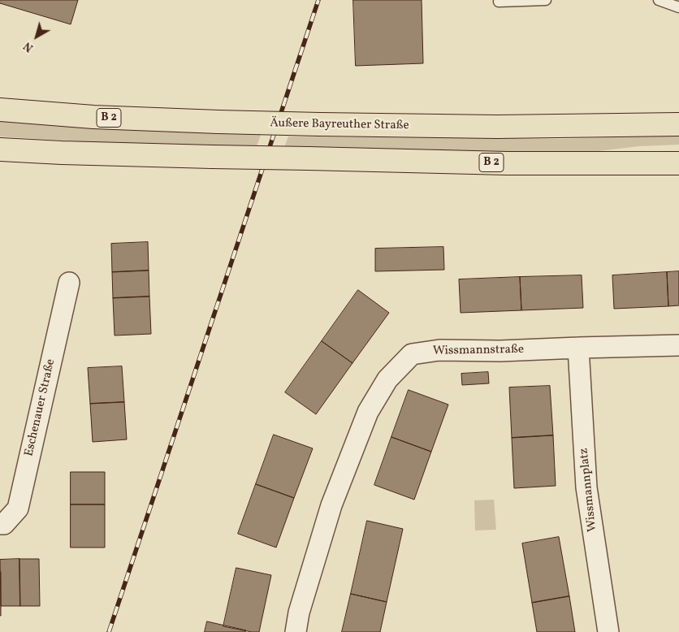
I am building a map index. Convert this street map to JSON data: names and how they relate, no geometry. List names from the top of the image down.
{
  "streets": {
    "main road": ["B 2", "Äußere Bayreuther Straße"],
    "street": ["Wissmannstraße", "Eschenauer Straße", "Wissmannplatz"]
  },
  "crossings": [
    ["Wissmannstraße", "Wissmannplatz"]
  ],
  "north": "bottom left"
}
